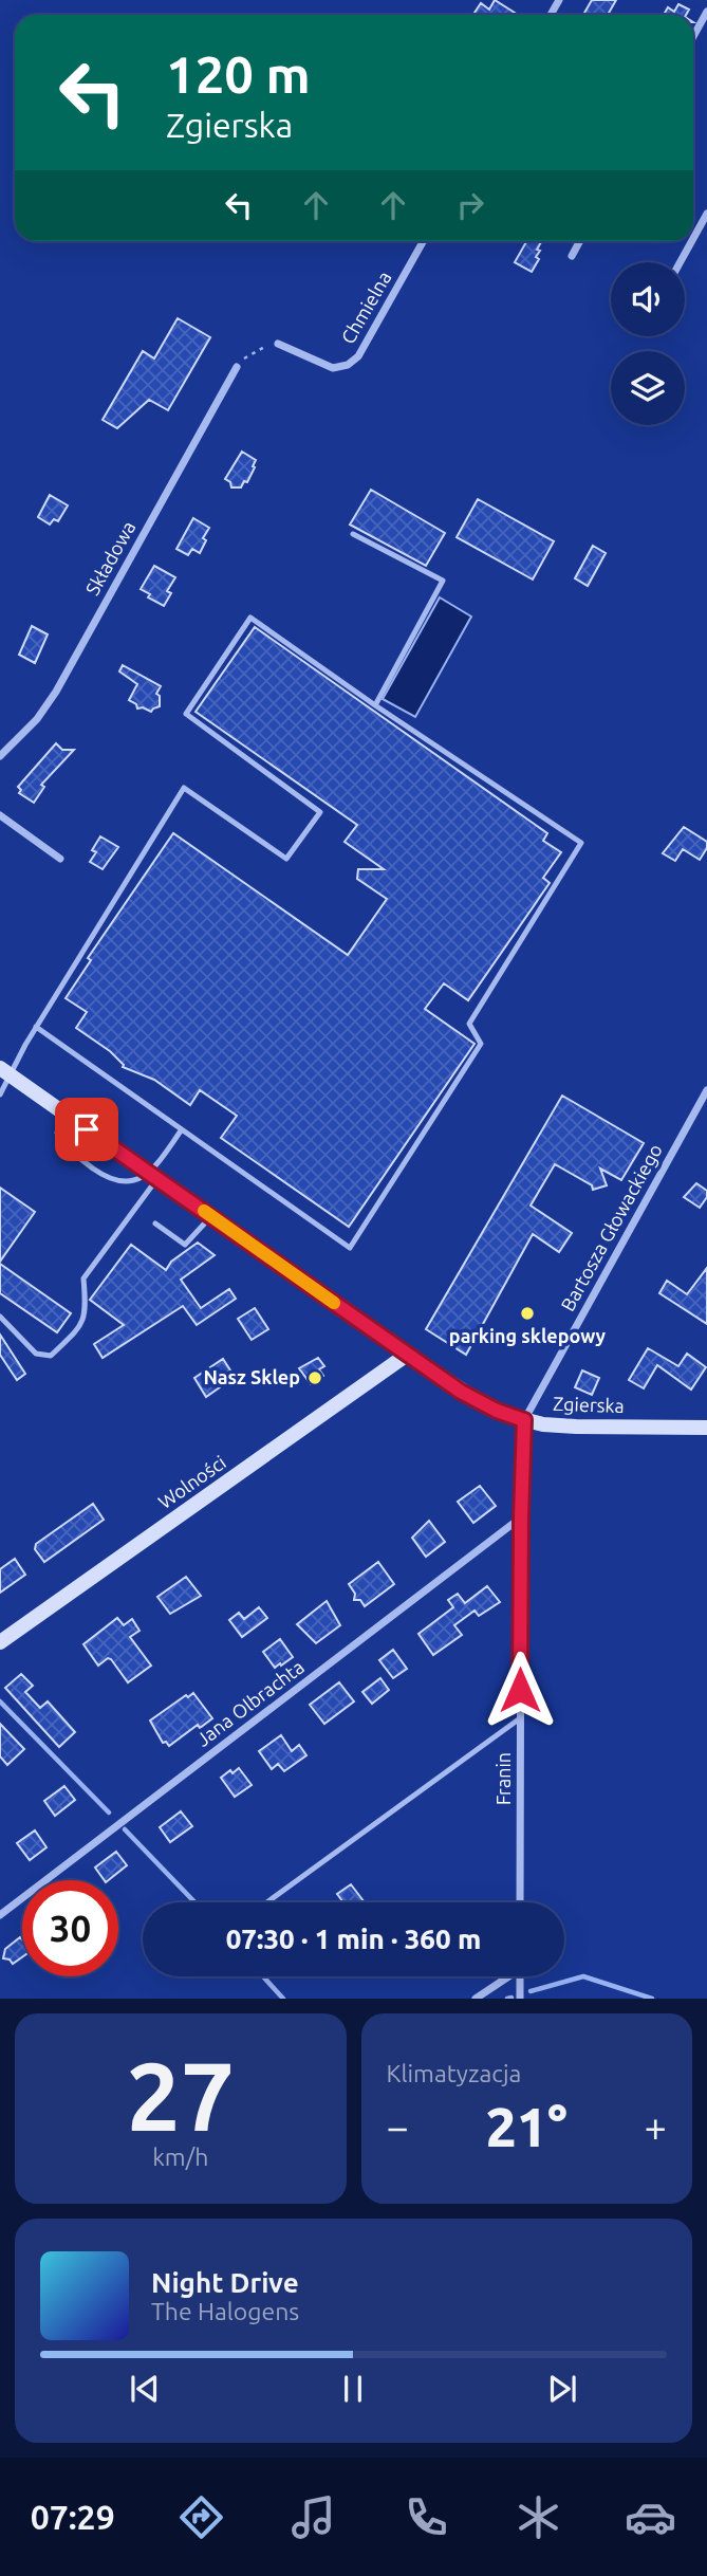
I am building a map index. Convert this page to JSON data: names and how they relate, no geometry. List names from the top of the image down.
{
  "streets": {
    "main road": ["Zgierska", "Wolności"],
    "street": [
      "Chmielna",
      "Składowa",
      "Bartosza Głowackiego",
      "Jana Olbrachta",
      "Franin"
    ]
  },
  "crossings": [
    ["Bartosza Głowackiego", "Zgierska"],
    ["Bartosza Głowackiego", "Franin"],
    ["Zgierska", "Wolności"],
    ["Zgierska", "Franin"],
    ["Jana Olbrachta", "Franin"]
  ],
  "places": ["parking sklepowy", "Nasz Sklep"],
  "page": {
    "turn": ["120 m", "Zgierska"],
    "limit": "30",
    "trip": "07:30 · 1 min · 360 m",
    "tile": [
      ["27", "km/h"],
      "Klimatyzacja"
    ],
    "heat": ["−", "21°", "+"],
    "song": ["Night Drive", "The Halogens"],
    "tabs": "07:29"
  }
}
